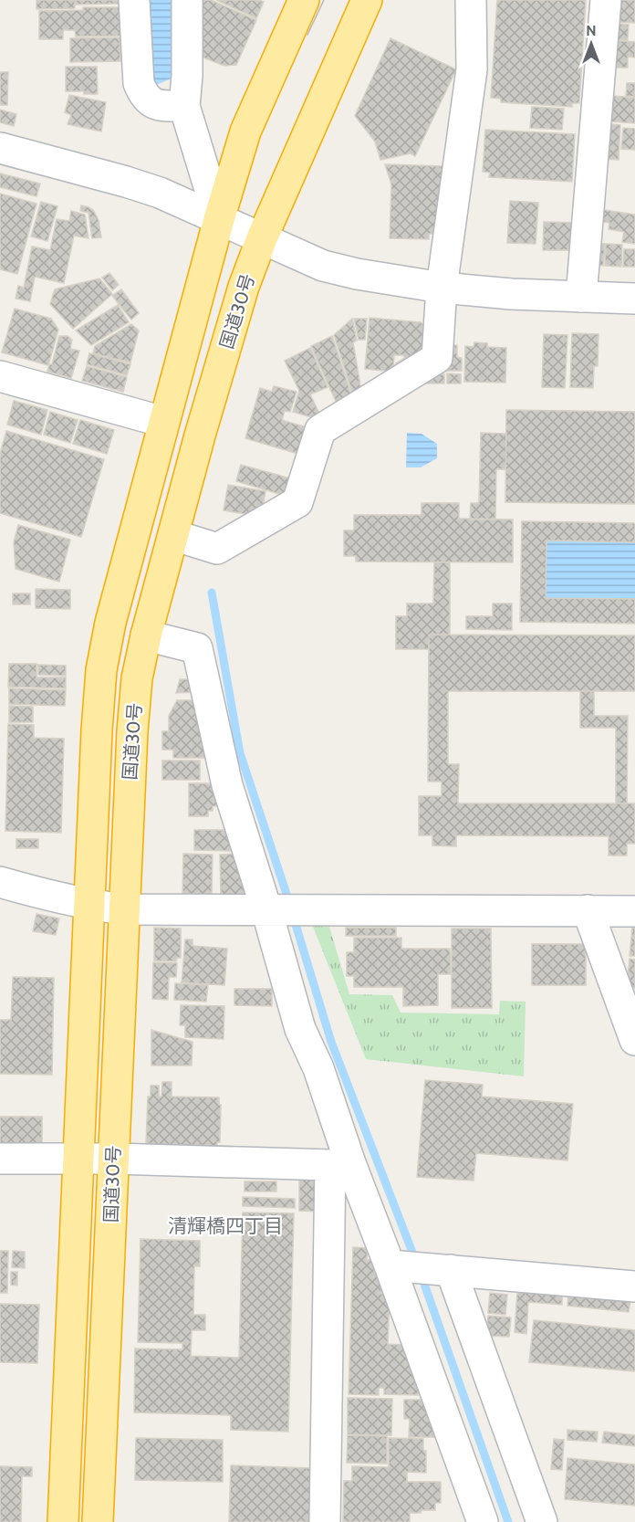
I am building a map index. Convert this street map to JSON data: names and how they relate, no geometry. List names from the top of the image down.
{
  "streets": {
    "highway": ["国道30号"]
  },
  "districts": ["清輝橋四丁目"],
  "north": "top"
}
